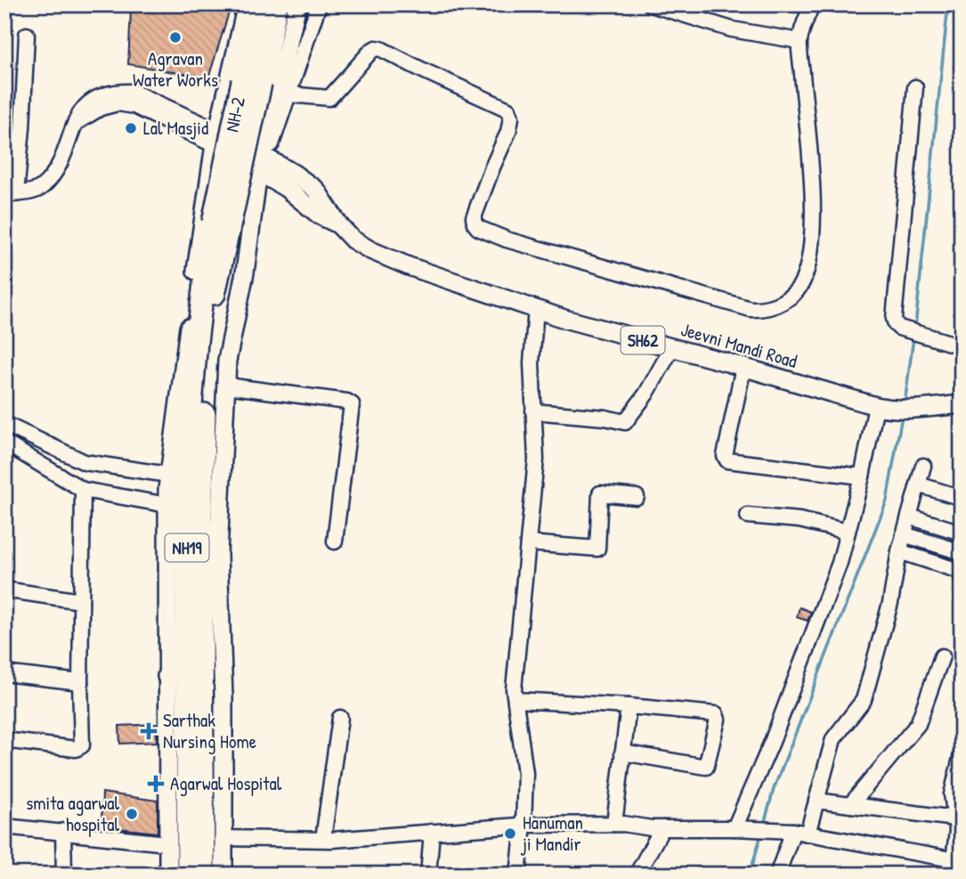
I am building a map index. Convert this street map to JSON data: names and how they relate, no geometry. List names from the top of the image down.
{
  "streets": {
    "highway": ["NH-2", "NH19"],
    "main road": ["SH62", "Jeevni Mandi Road"]
  },
  "crossings": [
    ["NH-2", "NH19"]
  ],
  "places": {
    "other": [
      "Agravan Water Works",
      "Lal Masjid",
      "smita agarwal hospital",
      "Hanuman ji Mandir"
    ],
    "health": ["Sarthak Nursing Home", "Agarwal Hospital"]
  }
}
